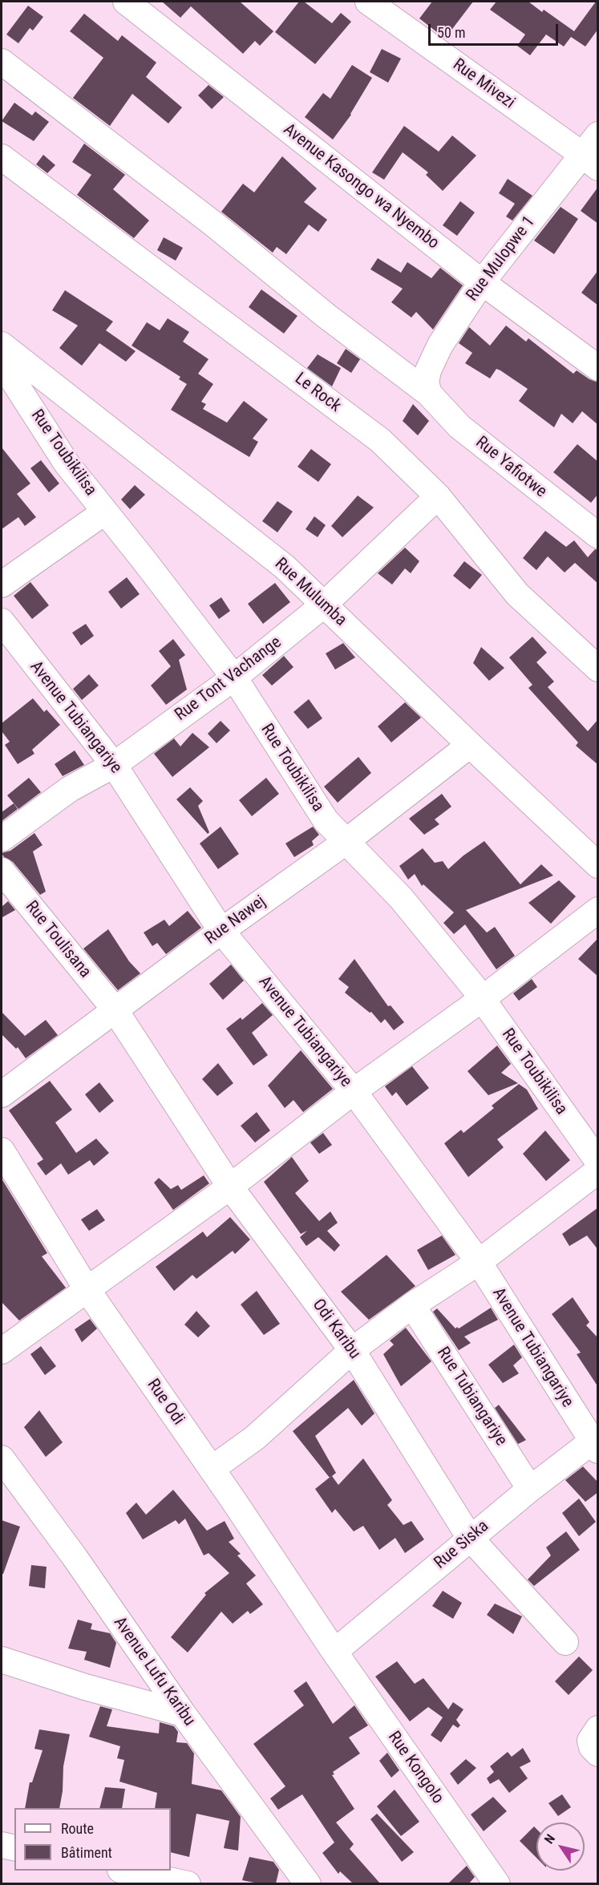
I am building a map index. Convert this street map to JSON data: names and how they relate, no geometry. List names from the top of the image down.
{
  "streets": {
    "street": [
      "Rue Mivezi",
      "Avenue Kasongo wa Nyembo",
      "Rue Mulopwe 1",
      "Le Rock",
      "Rue Toubikilisa",
      "Rue Yafiotwe",
      "Rue Mulumba",
      "Rue Tont Vachange",
      "Avenue Tubiangariye",
      "Rue Nawej",
      "Rue Toulisana",
      "Odi Karibu",
      "Rue Tubiangariye",
      "Rue Odi",
      "Rue Siska",
      "Avenue Lufu Karibu",
      "Rue Kongolo"
    ]
  },
  "crossings": [
    ["Rue Mivezi", "Rue Mulopwe 1"],
    ["Avenue Kasongo wa Nyembo", "Rue Mulopwe 1"],
    ["Rue Mulopwe 1", "Rue Yafiotwe"],
    ["Le Rock", "Rue Tont Vachange"],
    ["Rue Toubikilisa", "Rue Tont Vachange"],
    ["Rue Toubikilisa", "Rue Nawej"],
    ["Rue Mulumba", "Rue Tont Vachange"],
    ["Rue Mulumba", "Rue Nawej"],
    ["Rue Tont Vachange", "Avenue Tubiangariye"],
    ["Avenue Tubiangariye", "Rue Nawej"],
    ["Avenue Tubiangariye", "Rue Siska"],
    ["Rue Nawej", "Rue Toulisana"],
    ["Rue Nawej", "Odi Karibu"],
    ["Rue Toulisana", "Odi Karibu"],
    ["Odi Karibu", "Rue Siska"],
    ["Rue Tubiangariye", "Rue Siska"],
    ["Rue Odi", "Rue Siska"],
    ["Rue Odi", "Rue Kongolo"],
    ["Rue Siska", "Rue Kongolo"]
  ],
  "legend": ["Route", "Bâtiment"],
  "scale_bar": "50 m",
  "north": "top left"
}
